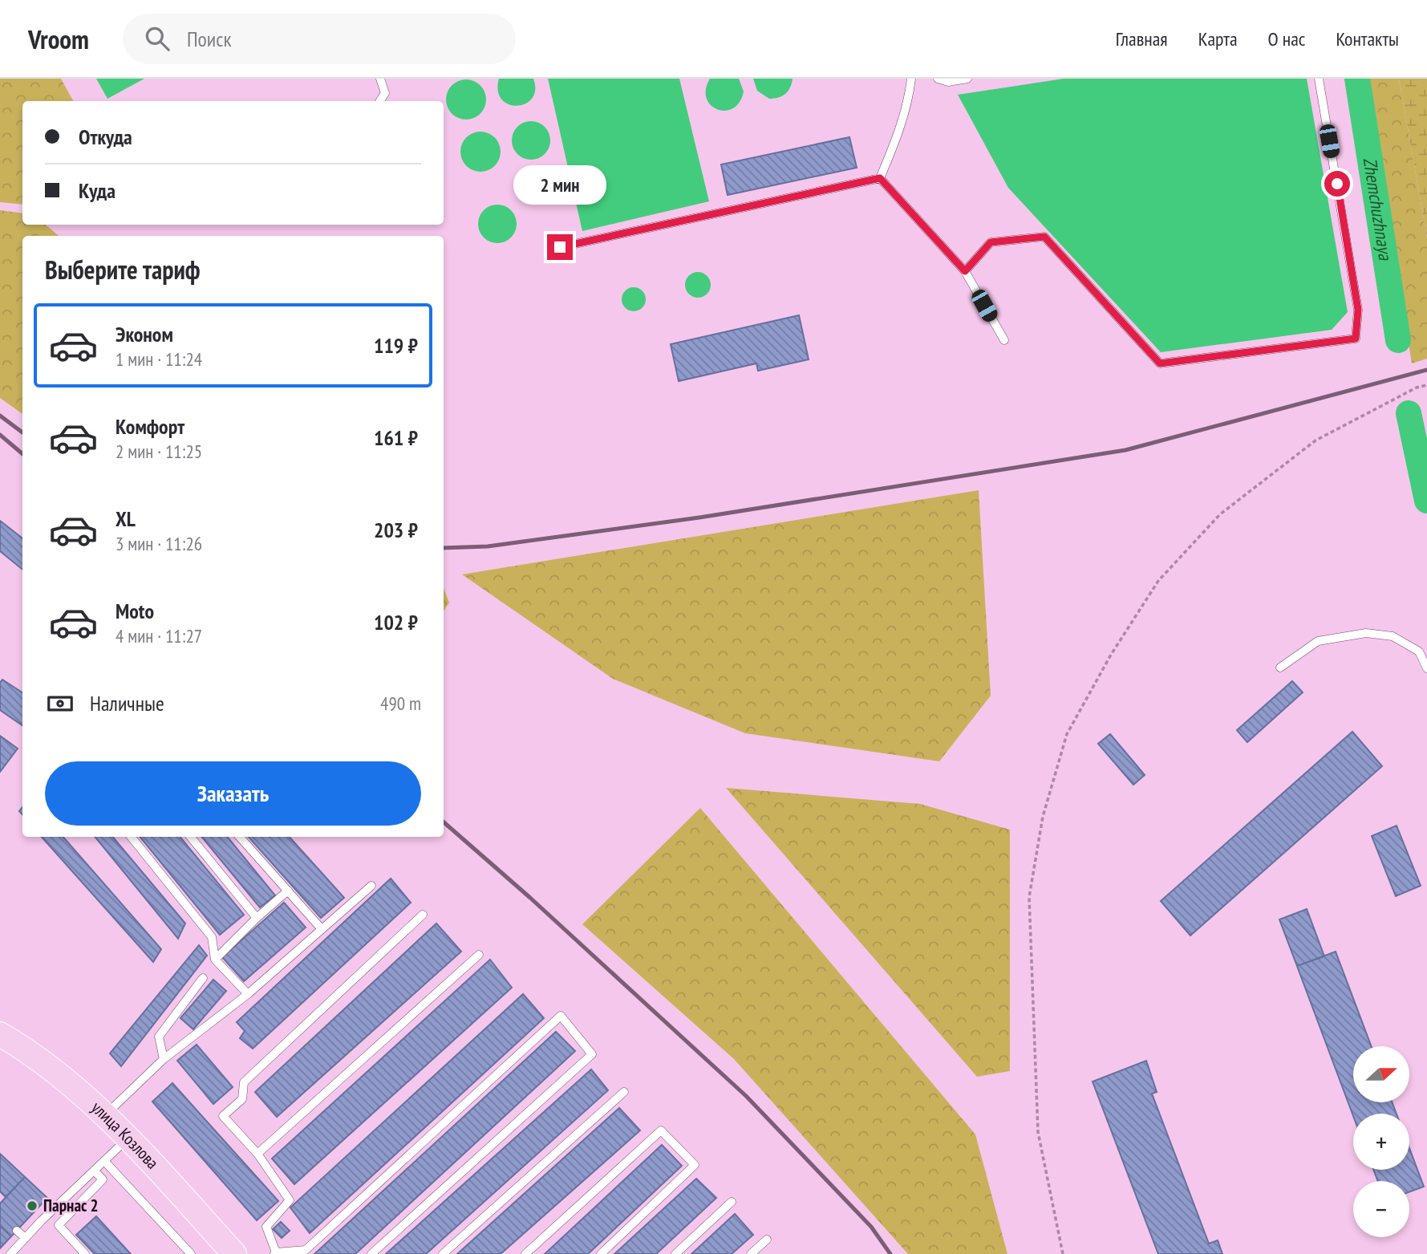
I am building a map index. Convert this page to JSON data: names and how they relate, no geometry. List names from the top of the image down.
{
  "streets": {
    "main road": ["улица Козлова"]
  },
  "water": ["Zhemchuzhnaya"],
  "places": ["Парнас 2"],
  "north": "right",
  "page": {
    "header": "Vroom",
    "search": "Поиск",
    "nav": [
      "Главная",
      "Карта",
      "О нас",
      "Контакты"
    ],
    "banner": ["Откуда", "Куда"],
    "bubble": "2 мин",
    "heading": "Выберите тариф",
    "list": [
      {
        "name": "Эконом",
        "note": "1 мин · 11:24",
        "value": "119 ₽"
      },
      {
        "name": "Комфорт",
        "note": "2 мин · 11:25",
        "value": "161 ₽"
      },
      {
        "name": "XL",
        "note": "3 мин · 11:26",
        "value": "203 ₽"
      },
      {
        "name": "Moto",
        "note": "4 мин · 11:27",
        "value": "102 ₽"
      }
    ],
    "pay": ["Наличные", "490 m"],
    "buttons": "Заказать",
    "map_buttons": ["+", "−"]
  }
}
